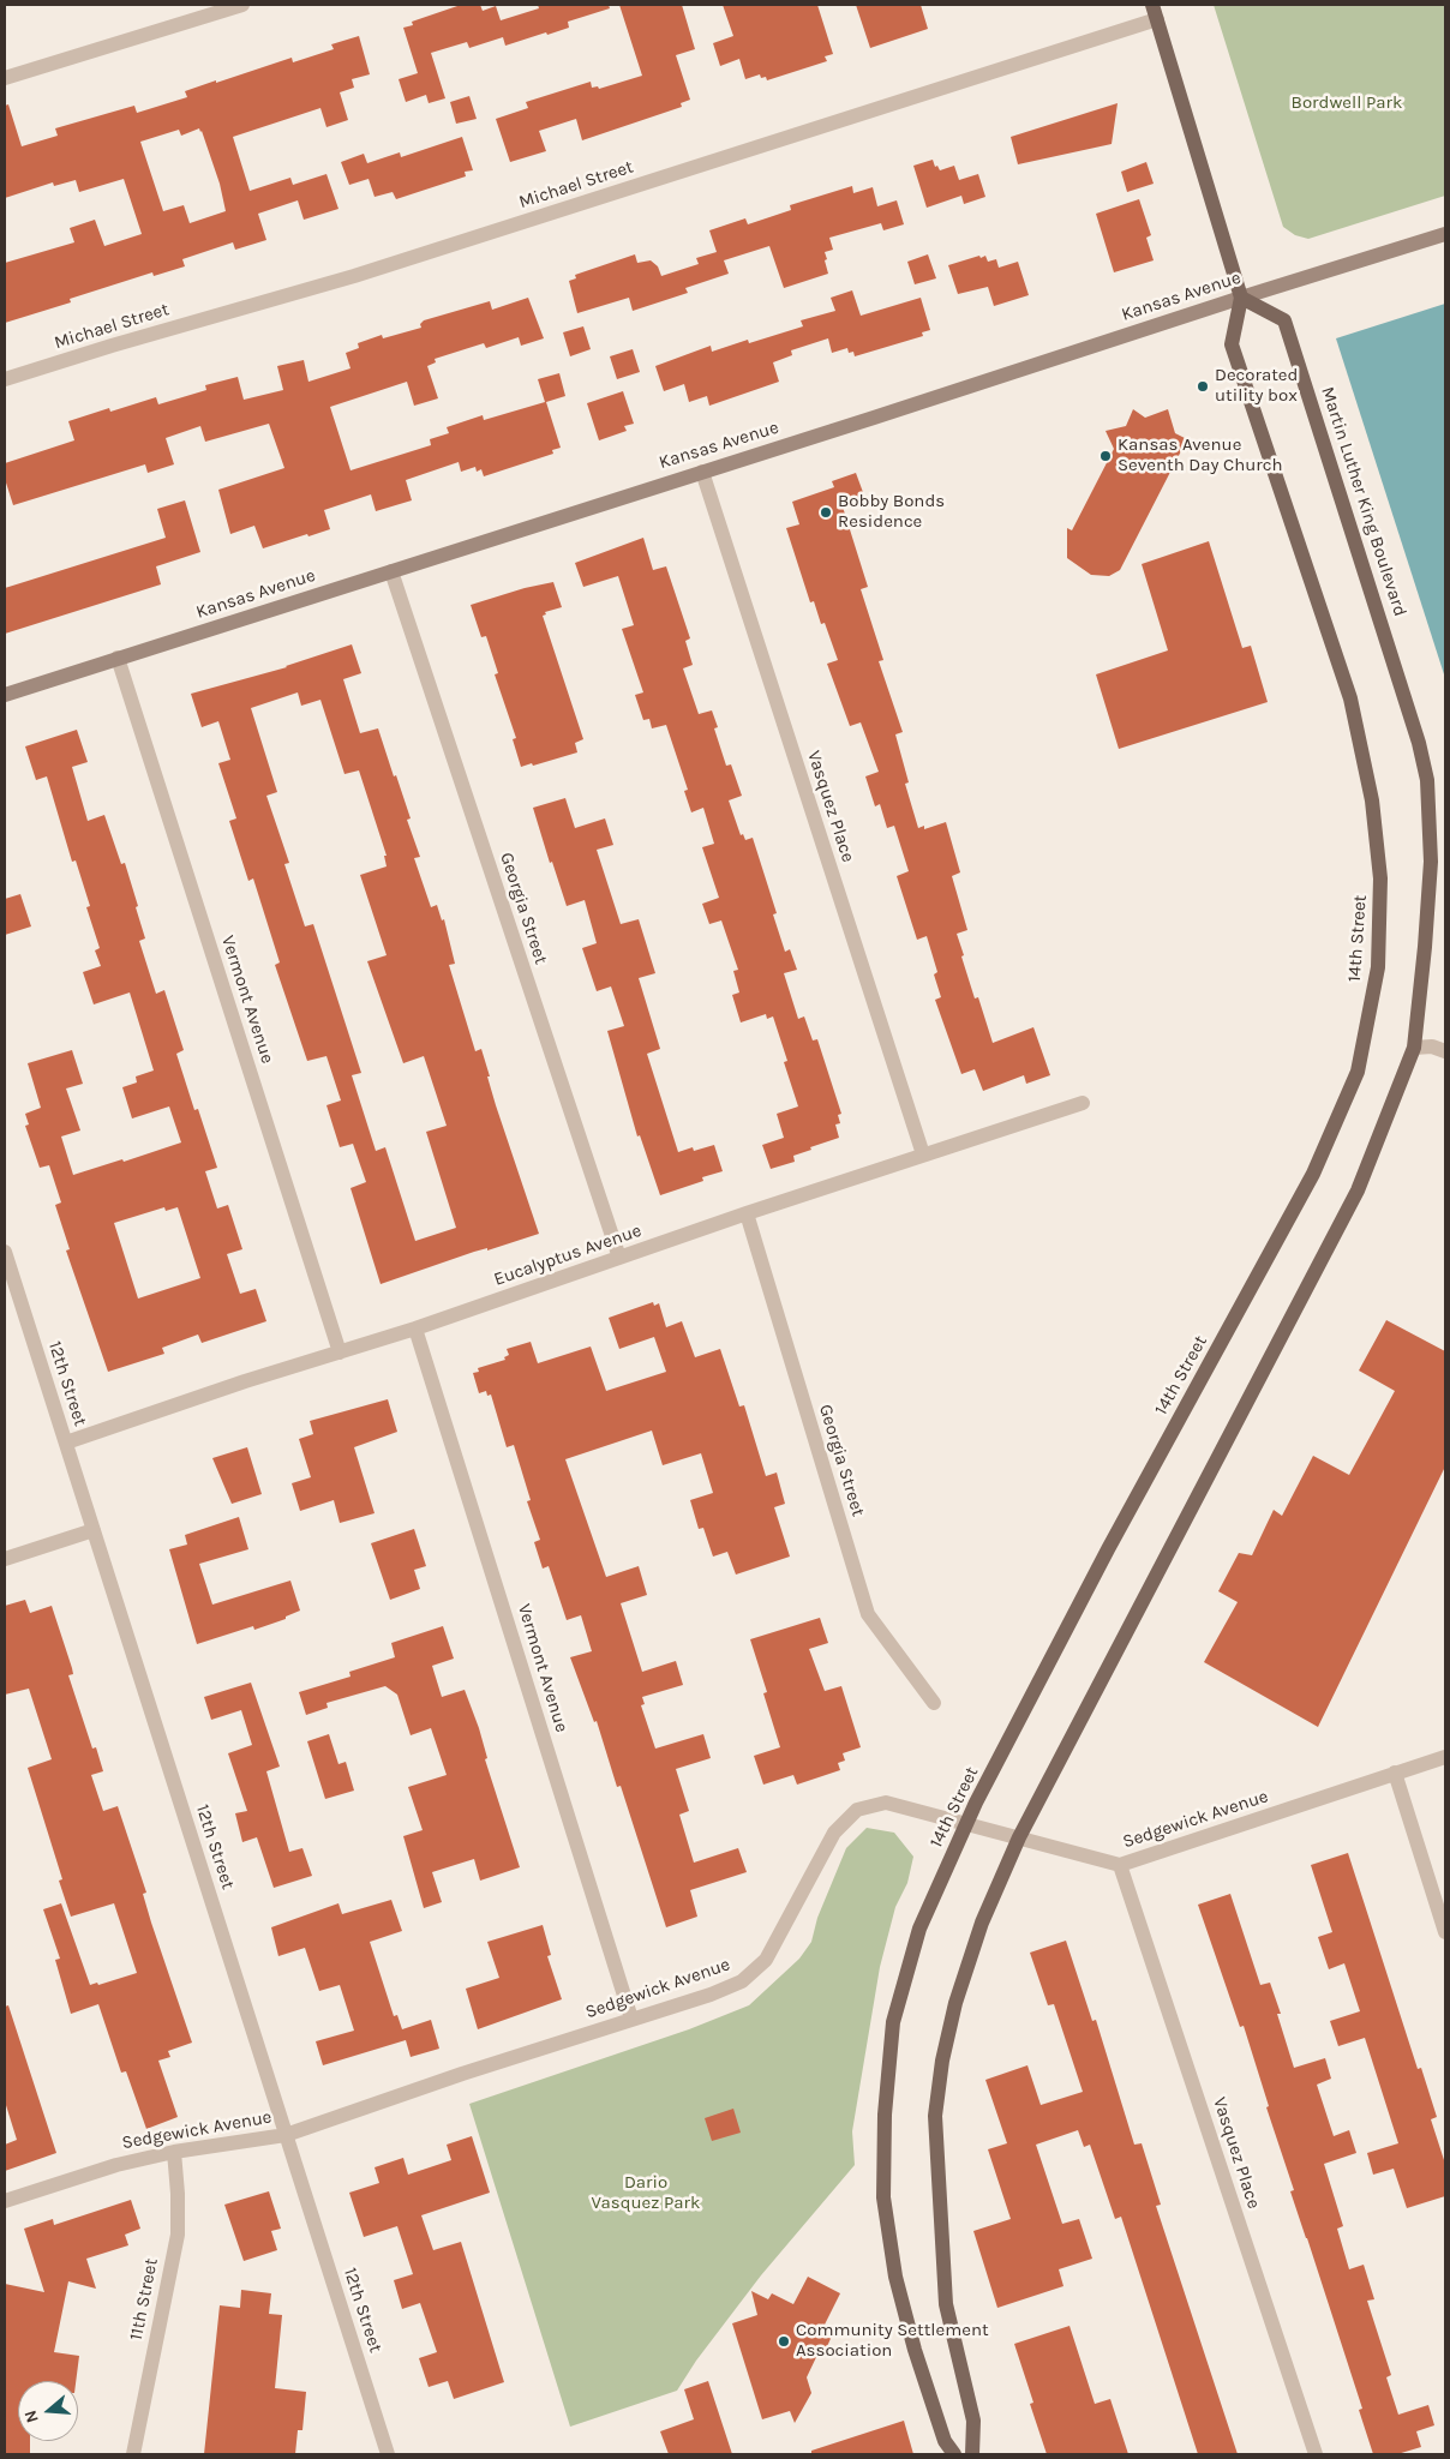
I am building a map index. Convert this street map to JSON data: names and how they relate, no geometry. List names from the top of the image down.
{
  "streets": {
    "main road": ["Martin Luther King Boulevard", "14th Street"],
    "street": [
      "Michael Street",
      "Kansas Avenue",
      "Vasquez Place",
      "Georgia Street",
      "Vermont Avenue",
      "Eucalyptus Avenue",
      "12th Street",
      "Sedgewick Avenue",
      "11th Street"
    ]
  },
  "crossings": [
    ["Kansas Avenue", "Martin Luther King Boulevard"],
    ["Kansas Avenue", "Vasquez Place"],
    ["Kansas Avenue", "Georgia Street"],
    ["Kansas Avenue", "14th Street"],
    ["Kansas Avenue", "Vermont Avenue"],
    ["Martin Luther King Boulevard", "14th Street"],
    ["Vasquez Place", "Eucalyptus Avenue"],
    ["Vasquez Place", "Sedgewick Avenue"],
    ["Georgia Street", "Eucalyptus Avenue"],
    ["14th Street", "Sedgewick Avenue"],
    ["Vermont Avenue", "Eucalyptus Avenue"],
    ["Vermont Avenue", "Sedgewick Avenue"],
    ["Eucalyptus Avenue", "12th Street"],
    ["12th Street", "Sedgewick Avenue"],
    ["Sedgewick Avenue", "11th Street"]
  ],
  "parks": ["Bordwell Park", "Dario Vasquez Park"],
  "places": [
    "Decorated utility box",
    "Kansas Avenue Seventh Day Church",
    "Bobby Bonds Residence",
    "Community Settlement Association"
  ],
  "north": "left"
}
